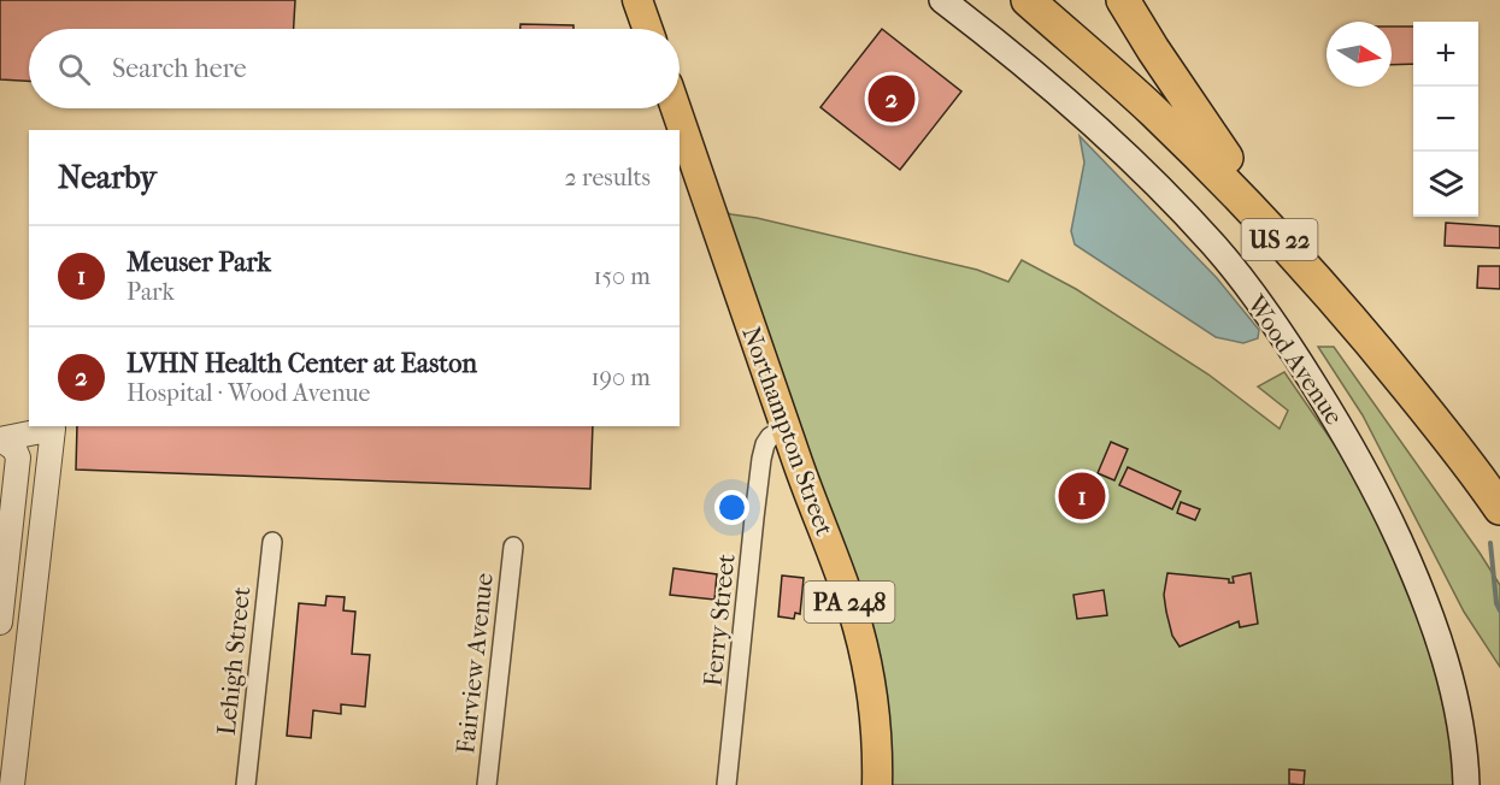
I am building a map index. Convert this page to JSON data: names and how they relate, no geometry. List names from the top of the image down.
{
  "streets": {
    "highway": ["US 22"],
    "main road": ["Wood Avenue", "Northampton Street", "PA 248"],
    "street": ["Ferry Street", "Lehigh Street", "Fairview Avenue"]
  },
  "crossings": [
    ["Northampton Street", "Ferry Street"]
  ],
  "north": "right",
  "page": {
    "map_buttons": ["+", "−"],
    "search": "Search here",
    "pins": ["2", "1"],
    "heading": ["Nearby", "2 results"],
    "list": [
      {
        "mark": "1",
        "name": "Meuser Park",
        "note": "Park",
        "value": "150 m"
      },
      {
        "mark": "2",
        "name": "LVHN Health Center at Easton",
        "note": "Hospital · Wood Avenue",
        "value": "190 m"
      }
    ]
  }
}
